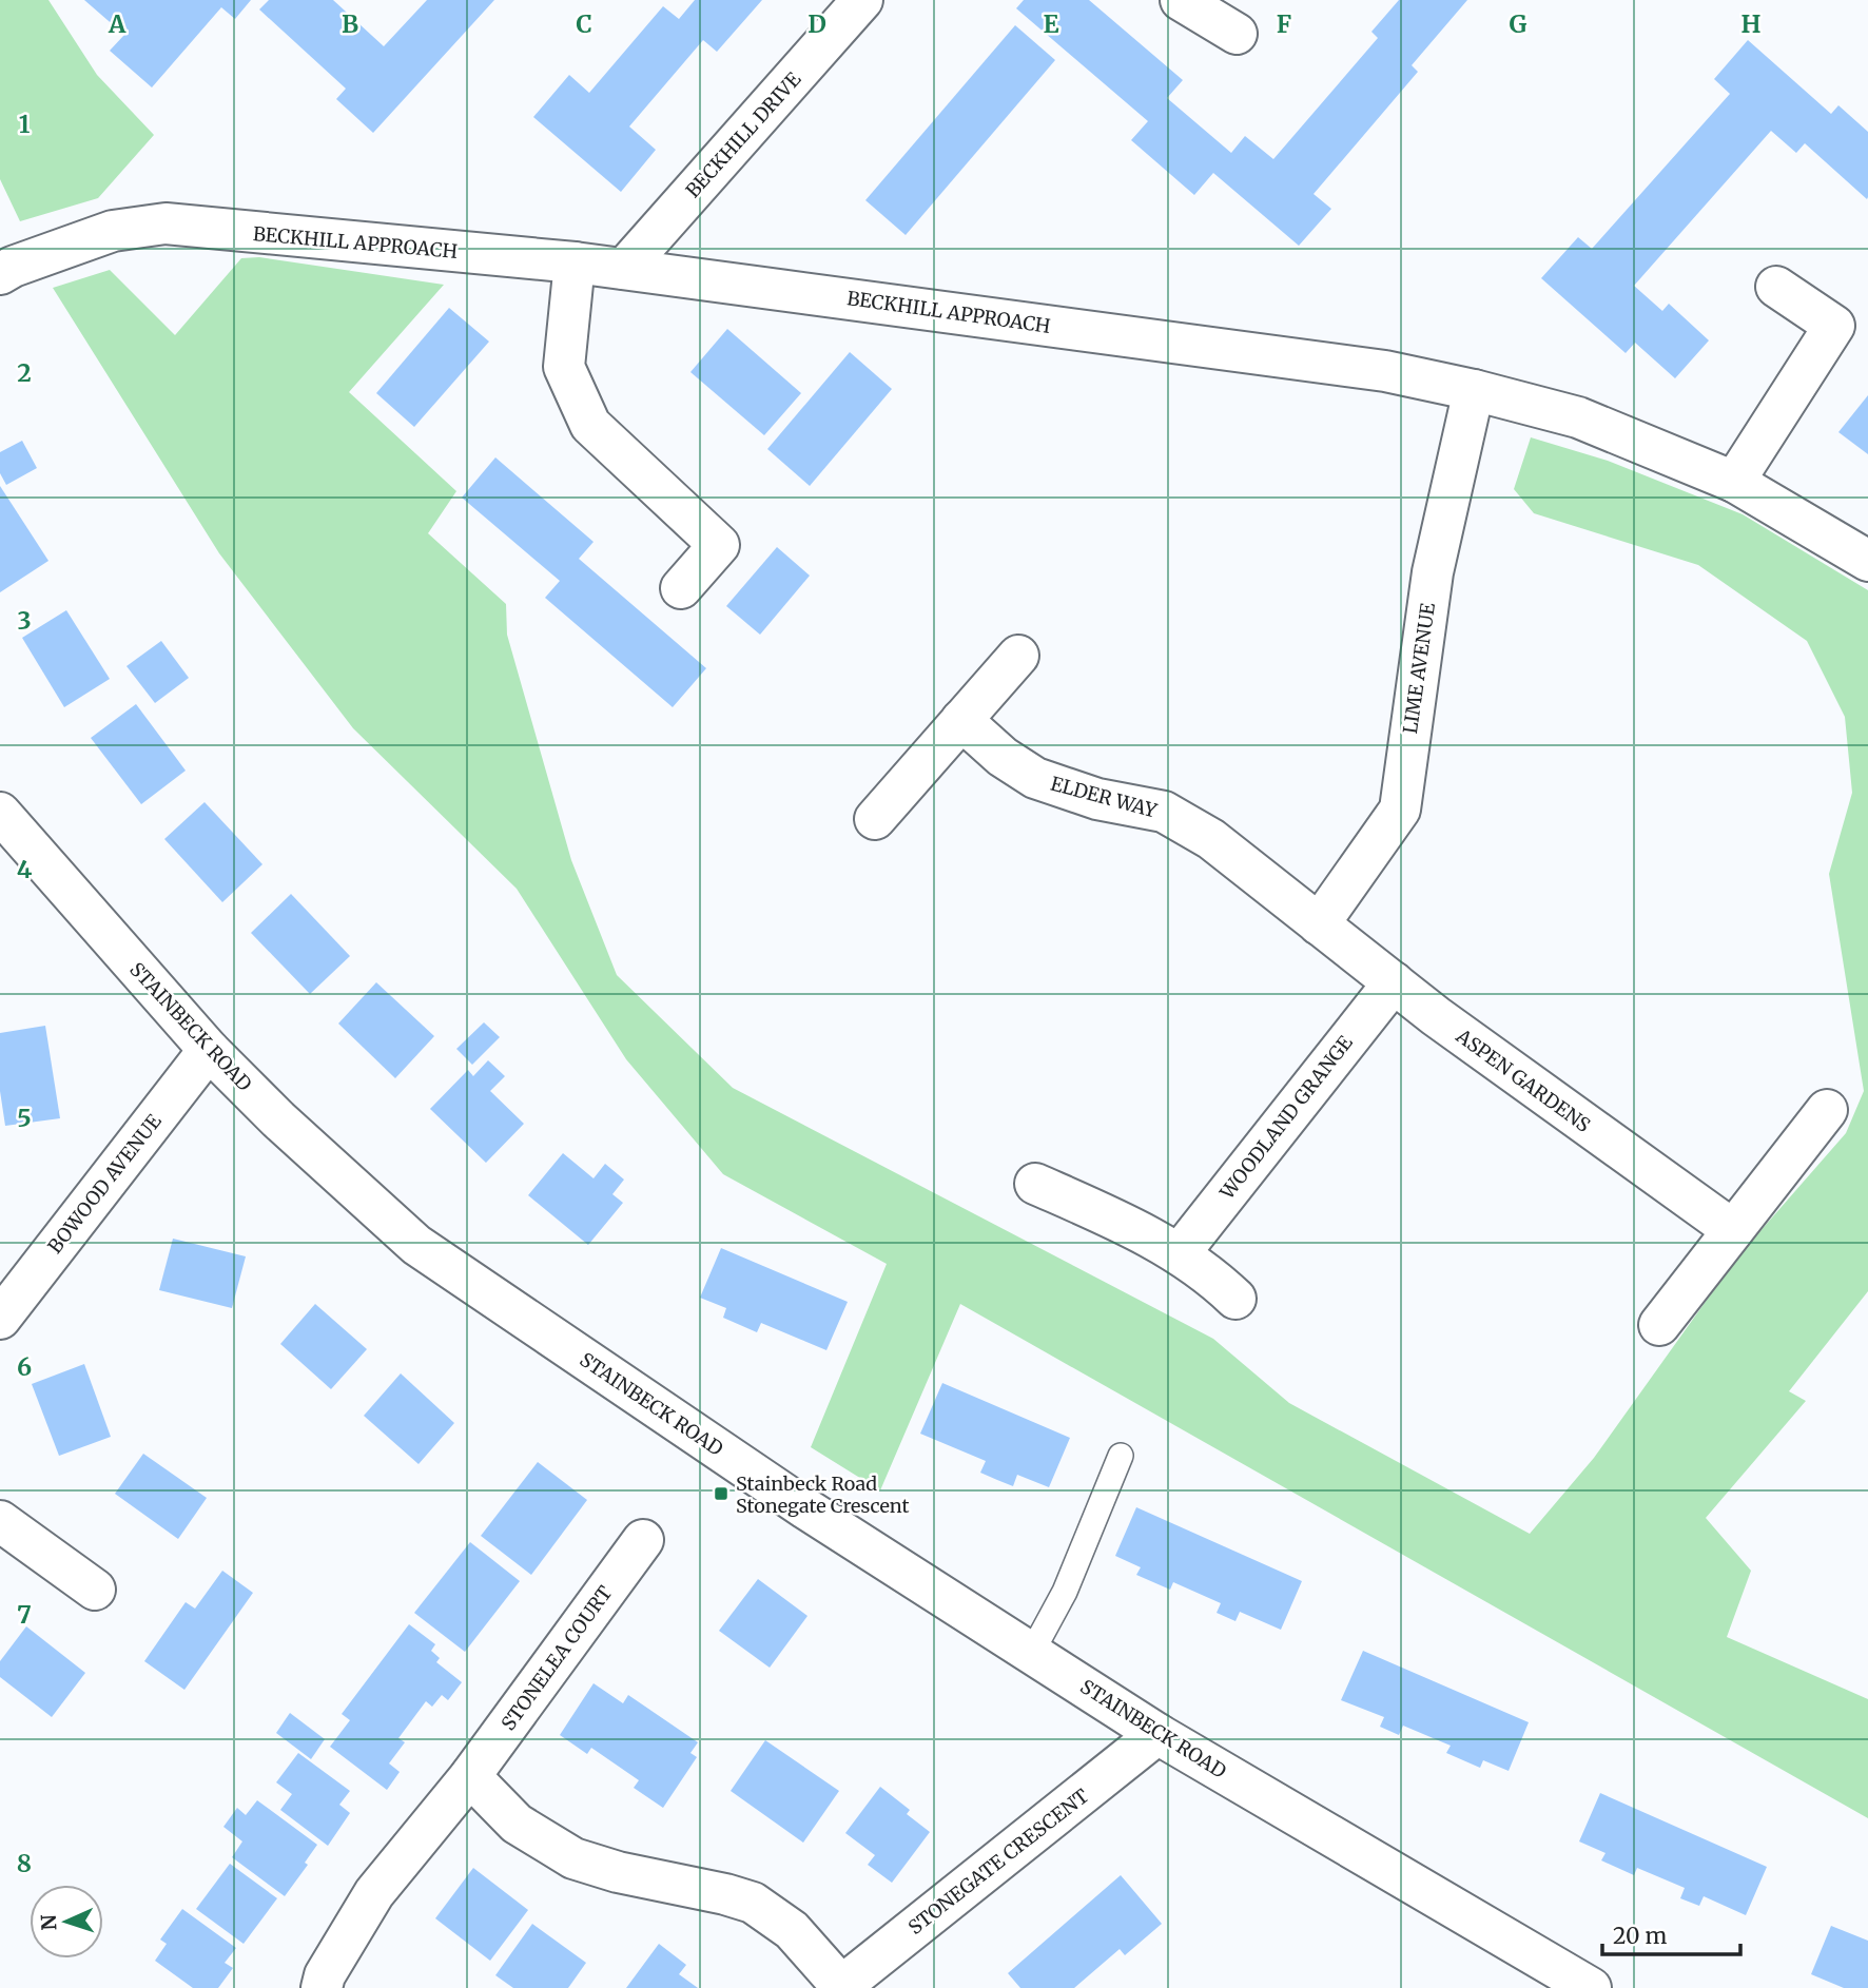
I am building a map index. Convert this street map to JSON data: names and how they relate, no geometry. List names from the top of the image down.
{
  "streets": {
    "street": [
      "BECKHILL DRIVE",
      "BECKHILL APPROACH",
      "LIME AVENUE",
      "ELDER WAY",
      "STAINBECK ROAD",
      "ASPEN GARDENS",
      "WOODLAND GRANGE",
      "BOWOOD AVENUE",
      "STONELEA COURT",
      "STONEGATE CRESCENT"
    ]
  },
  "crossings": [
    ["BECKHILL DRIVE", "BECKHILL APPROACH"],
    ["BECKHILL APPROACH", "LIME AVENUE"],
    ["LIME AVENUE", "ELDER WAY"],
    ["LIME AVENUE", "ASPEN GARDENS"],
    ["ELDER WAY", "ASPEN GARDENS"],
    ["STAINBECK ROAD", "BOWOOD AVENUE"],
    ["STAINBECK ROAD", "STONEGATE CRESCENT"],
    ["ASPEN GARDENS", "WOODLAND GRANGE"]
  ],
  "places": {
    "transit": ["Stainbeck Road Stonegate Crescent"]
  },
  "scale_bar": "20 m",
  "north": "left",
  "grid": {
    "columns": [
      "A",
      "B",
      "C",
      "D",
      "E",
      "F",
      "G",
      "H"
    ],
    "rows": [
      "1",
      "2",
      "3",
      "4",
      "5",
      "6",
      "7",
      "8"
    ]
  }
}
